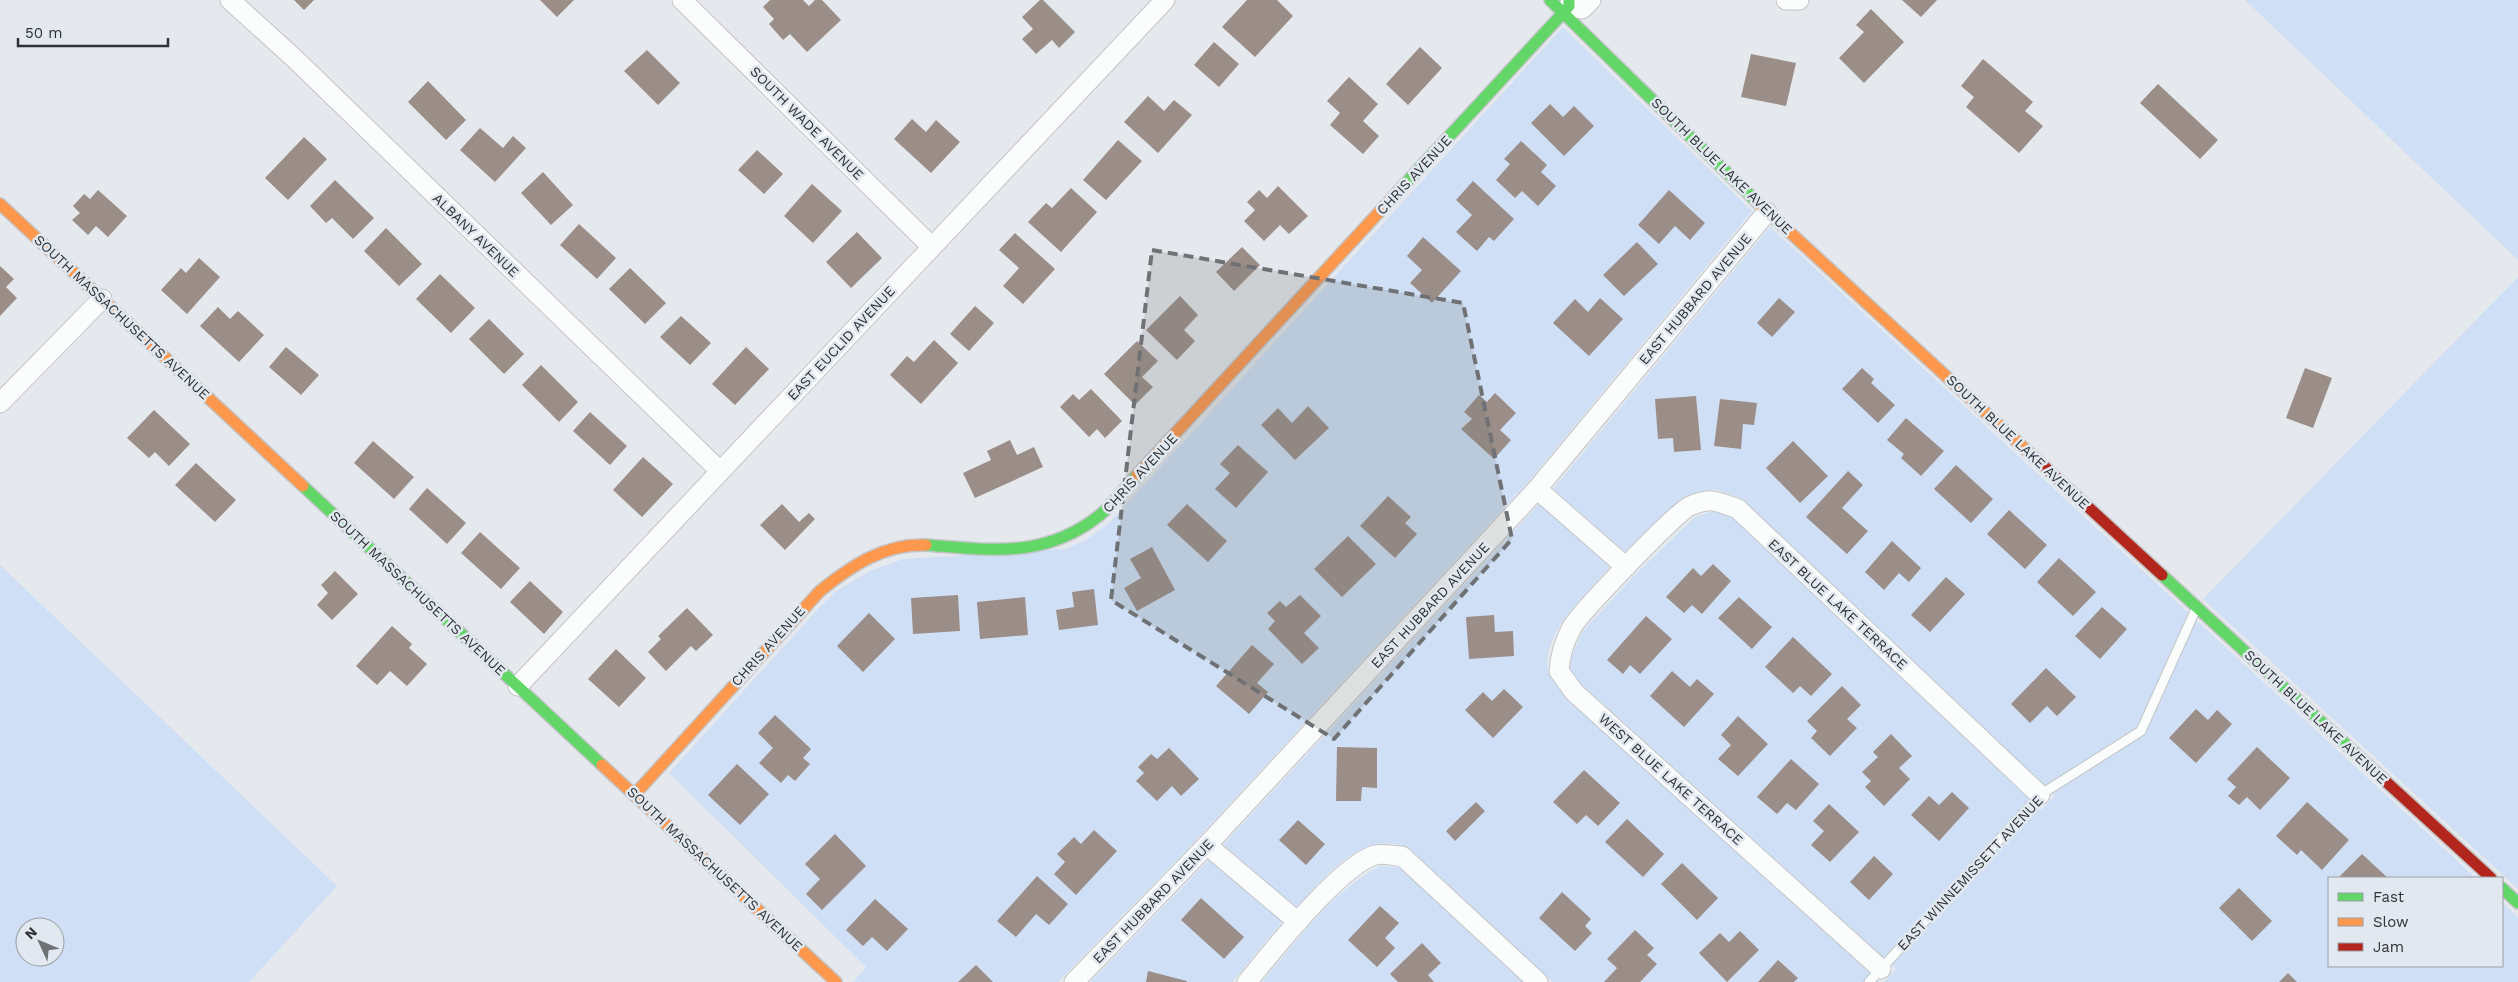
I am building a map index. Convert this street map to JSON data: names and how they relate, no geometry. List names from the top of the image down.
{
  "streets": {
    "street": [
      "SOUTH WADE AVENUE",
      "SOUTH BLUE LAKE AVENUE",
      "CHRIS AVENUE",
      "ALBANY AVENUE",
      "EAST HUBBARD AVENUE",
      "SOUTH MASSACHUSETTS AVENUE",
      "EAST EUCLID AVENUE",
      "EAST BLUE LAKE TERRACE",
      "WEST BLUE LAKE TERRACE"
    ],
    "lane": ["EAST WINNEMISSETT AVENUE"]
  },
  "crossings": [
    ["SOUTH WADE AVENUE", "EAST EUCLID AVENUE"],
    ["SOUTH BLUE LAKE AVENUE", "CHRIS AVENUE"],
    ["SOUTH BLUE LAKE AVENUE", "EAST HUBBARD AVENUE"],
    ["SOUTH BLUE LAKE AVENUE", "EAST WINNEMISSETT AVENUE"],
    ["CHRIS AVENUE", "SOUTH MASSACHUSETTS AVENUE"],
    ["ALBANY AVENUE", "EAST EUCLID AVENUE"],
    ["SOUTH MASSACHUSETTS AVENUE", "EAST EUCLID AVENUE"],
    ["EAST BLUE LAKE TERRACE", "WEST BLUE LAKE TERRACE"],
    ["EAST BLUE LAKE TERRACE", "EAST WINNEMISSETT AVENUE"],
    ["WEST BLUE LAKE TERRACE", "EAST WINNEMISSETT AVENUE"]
  ],
  "legend": ["Fast", "Slow", "Jam"],
  "scale_bar": "50 m",
  "north": "top left"
}
